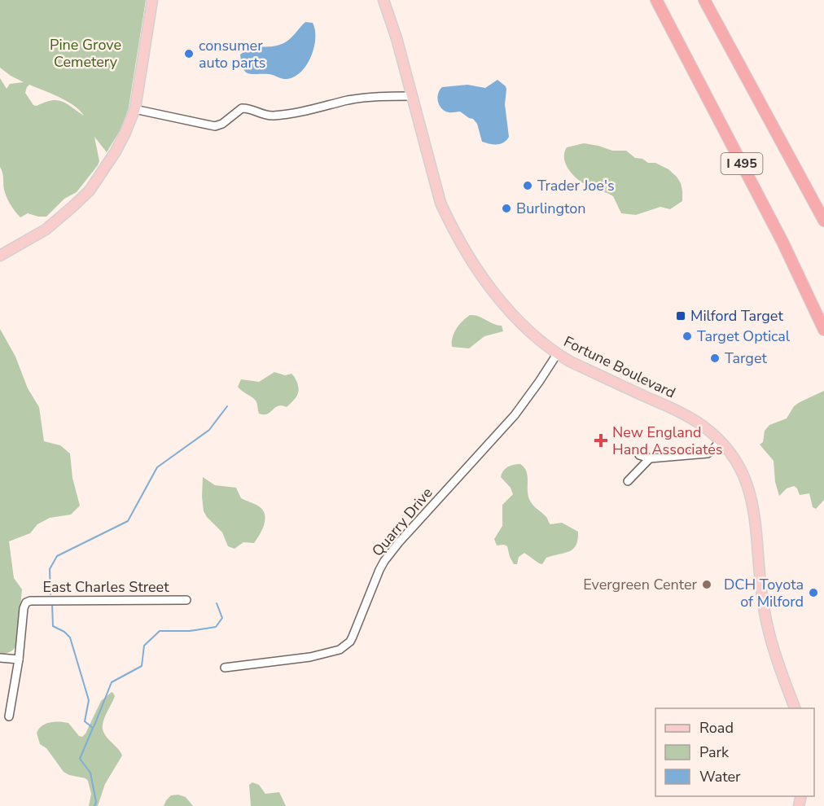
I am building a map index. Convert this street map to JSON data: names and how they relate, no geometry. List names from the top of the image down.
{
  "streets": {
    "highway": ["I 495"],
    "main road": ["Fortune Boulevard"],
    "street": ["Quarry Drive", "East Charles Street"]
  },
  "crossings": [
    ["Fortune Boulevard", "Quarry Drive"]
  ],
  "parks": ["Pine Grove Cemetery"],
  "places": {
    "other": [
      "consumer auto parts",
      "Trader Joe's",
      "Burlington",
      "Target Optical",
      "Target",
      "Evergreen Center",
      "DCH Toyota of Milford"
    ],
    "transit": ["Milford Target"],
    "health": ["New England Hand Associates"]
  },
  "legend": ["Road", "Park", "Water"]
}
